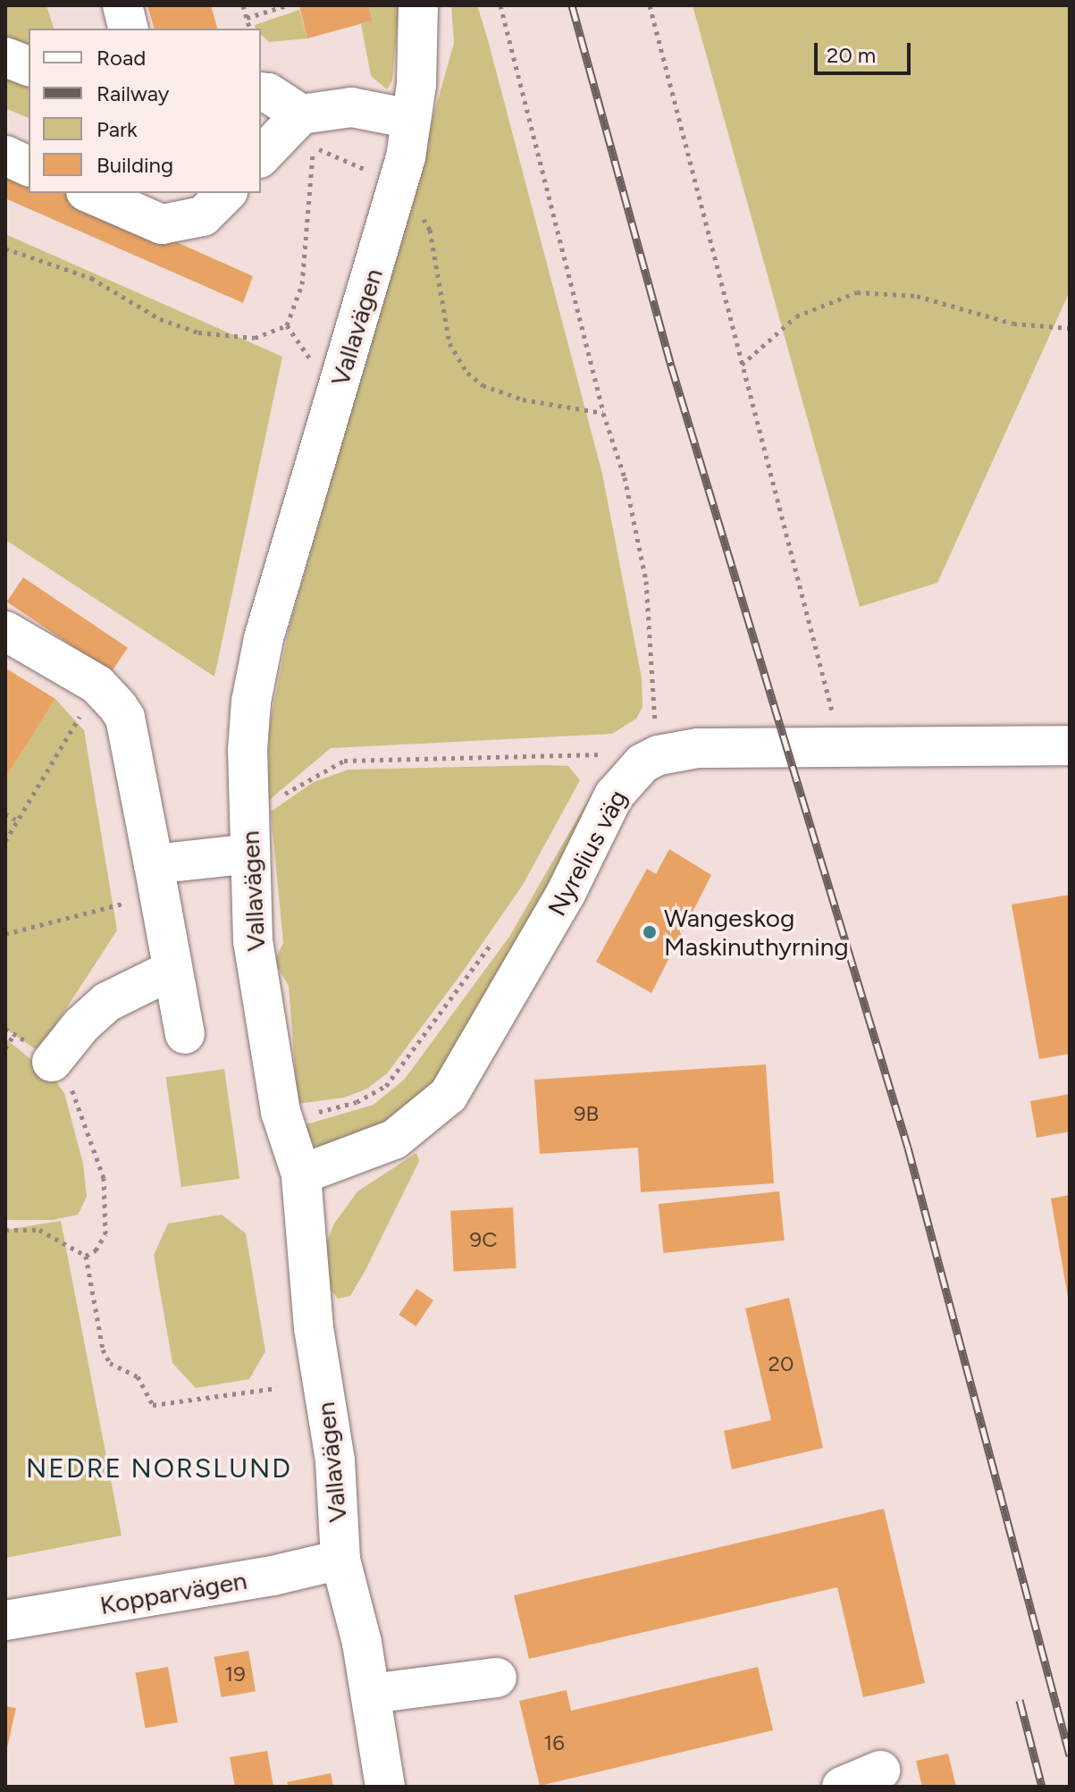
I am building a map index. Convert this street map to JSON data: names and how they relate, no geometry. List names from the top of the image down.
{
  "streets": {
    "street": ["Vallavägen", "Nyrelius väg", "Kopparvägen"]
  },
  "crossings": [
    ["Vallavägen", "Nyrelius väg"],
    ["Vallavägen", "Kopparvägen"]
  ],
  "districts": ["NEDRE NORSLUND"],
  "places": ["Wangeskog Maskinuthyrning"],
  "house_numbers": [
    "9B",
    "9C",
    "20",
    "19",
    "16"
  ],
  "legend": [
    "Road",
    "Railway",
    "Park",
    "Building"
  ],
  "scale_bar": "20 m"
}
